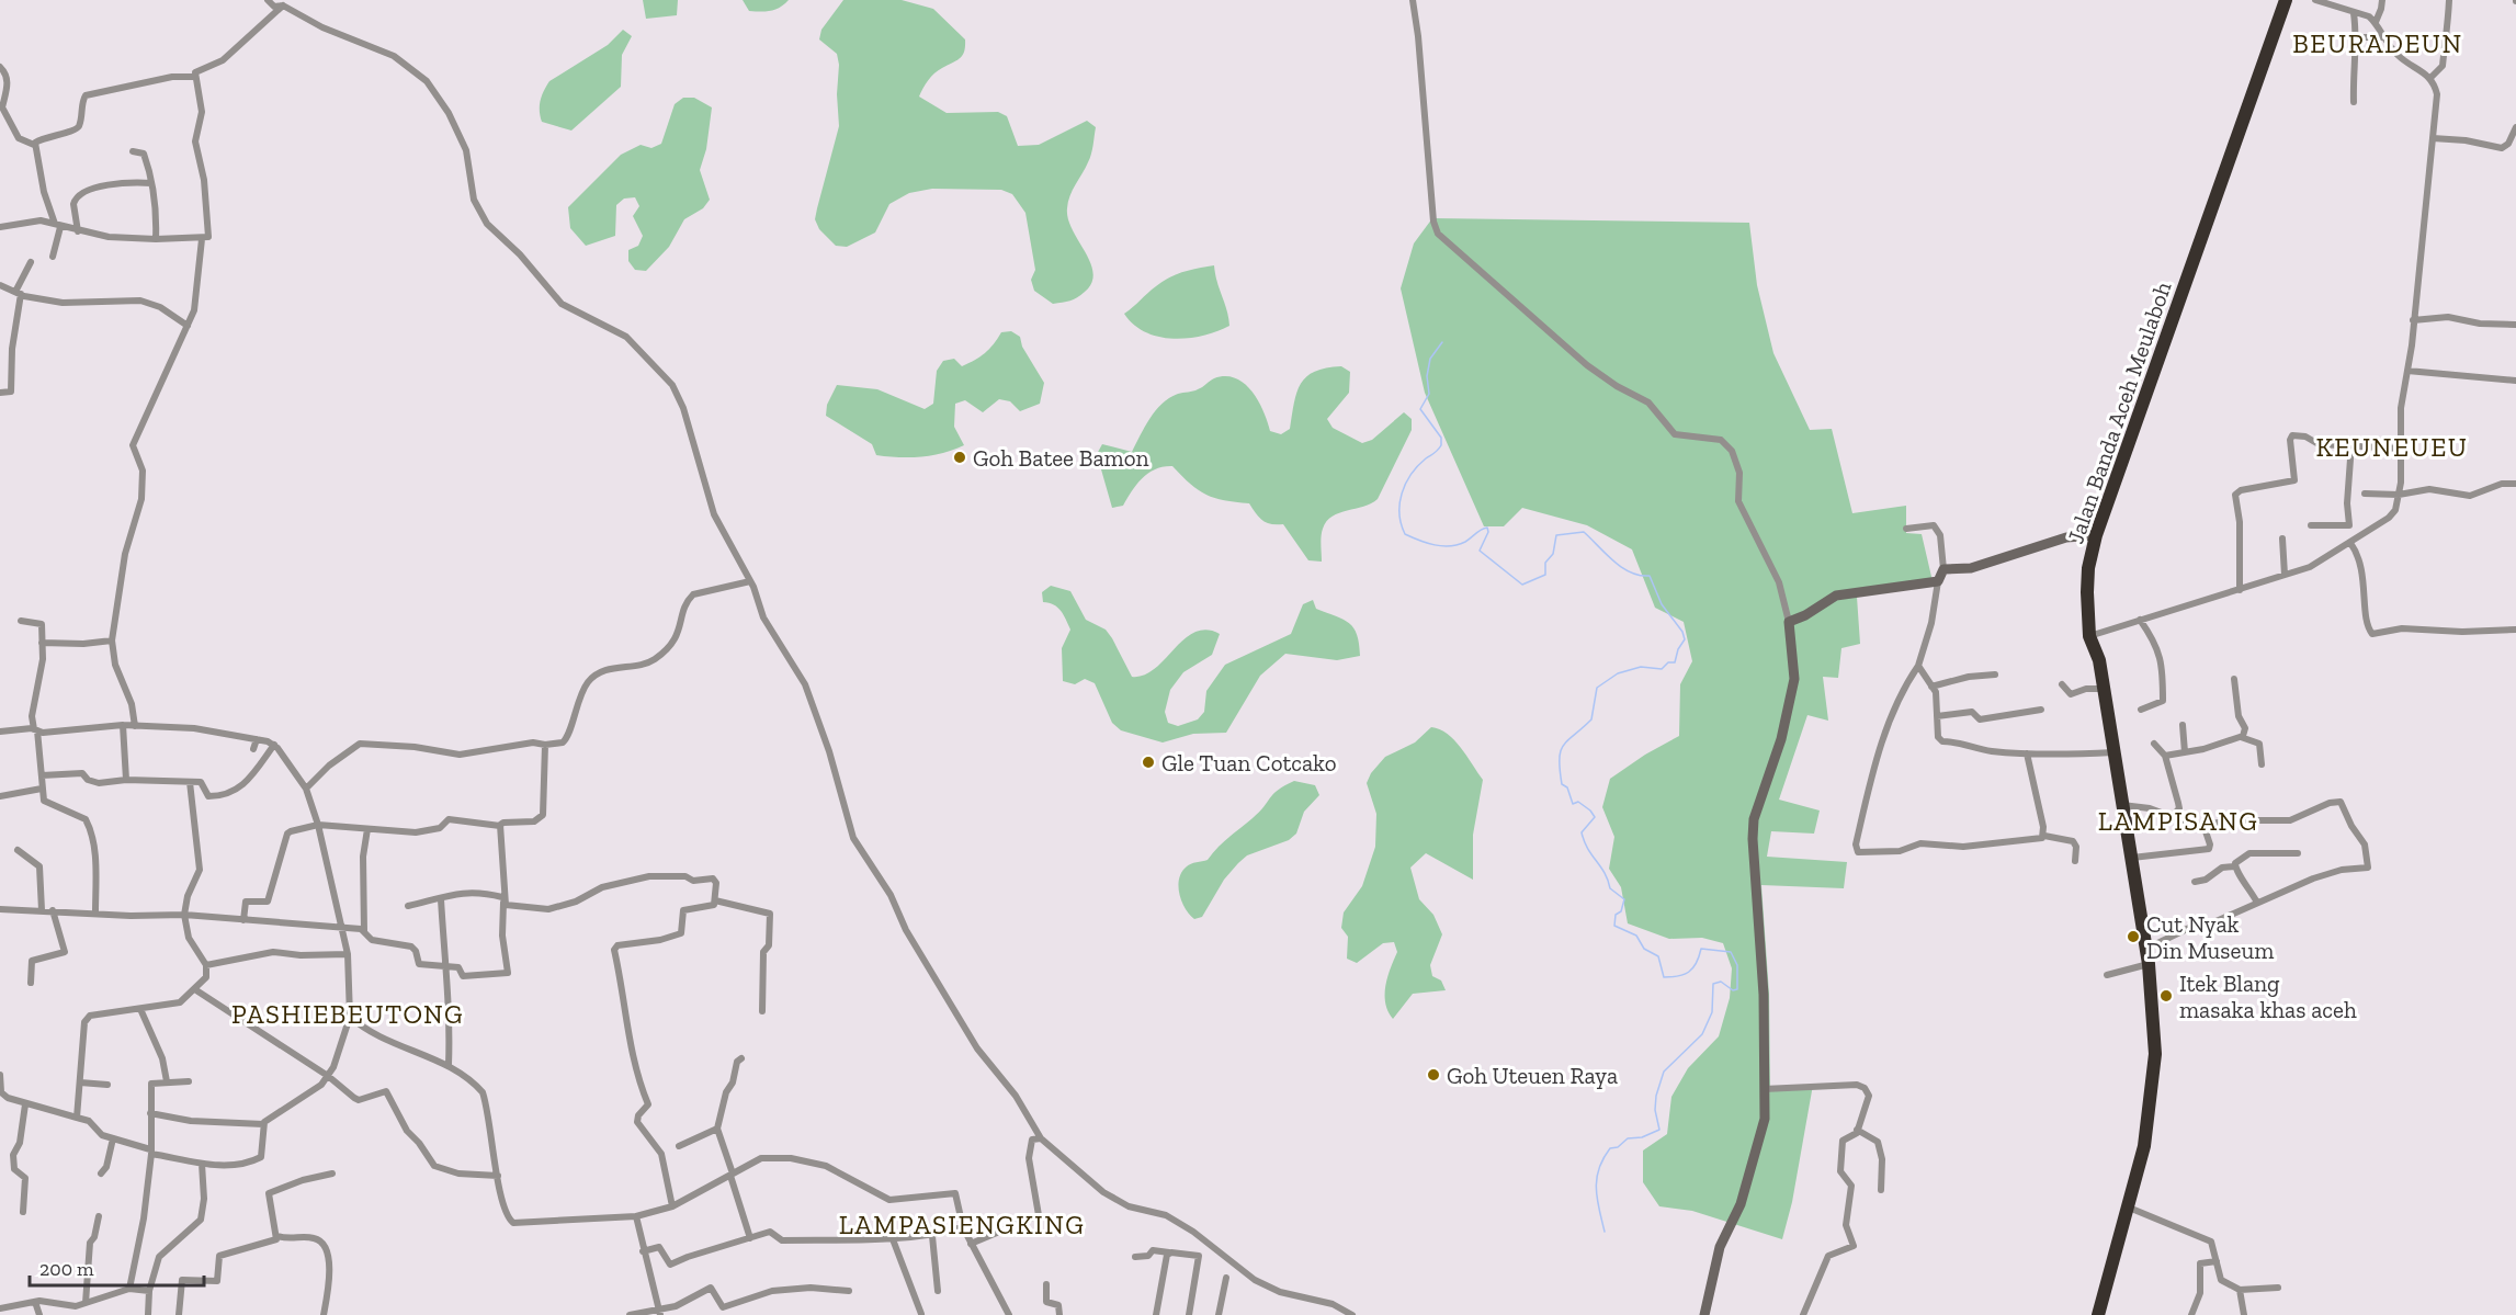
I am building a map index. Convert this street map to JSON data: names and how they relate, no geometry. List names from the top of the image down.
{
  "streets": {
    "highway": ["Jalan Banda Aceh Meulaboh"]
  },
  "districts": [
    "BEURADEUN",
    "KEUNEUEU",
    "LAMPISANG",
    "PASHIEBEUTONG",
    "LAMPASIENGKING"
  ],
  "places": [
    "Goh Batee Bamon",
    "Gle Tuan Cotcako",
    "Cut Nyak Din Museum",
    "Itek Blang masaka khas aceh",
    "Goh Uteuen Raya"
  ],
  "scale_bar": "200 m"
}
